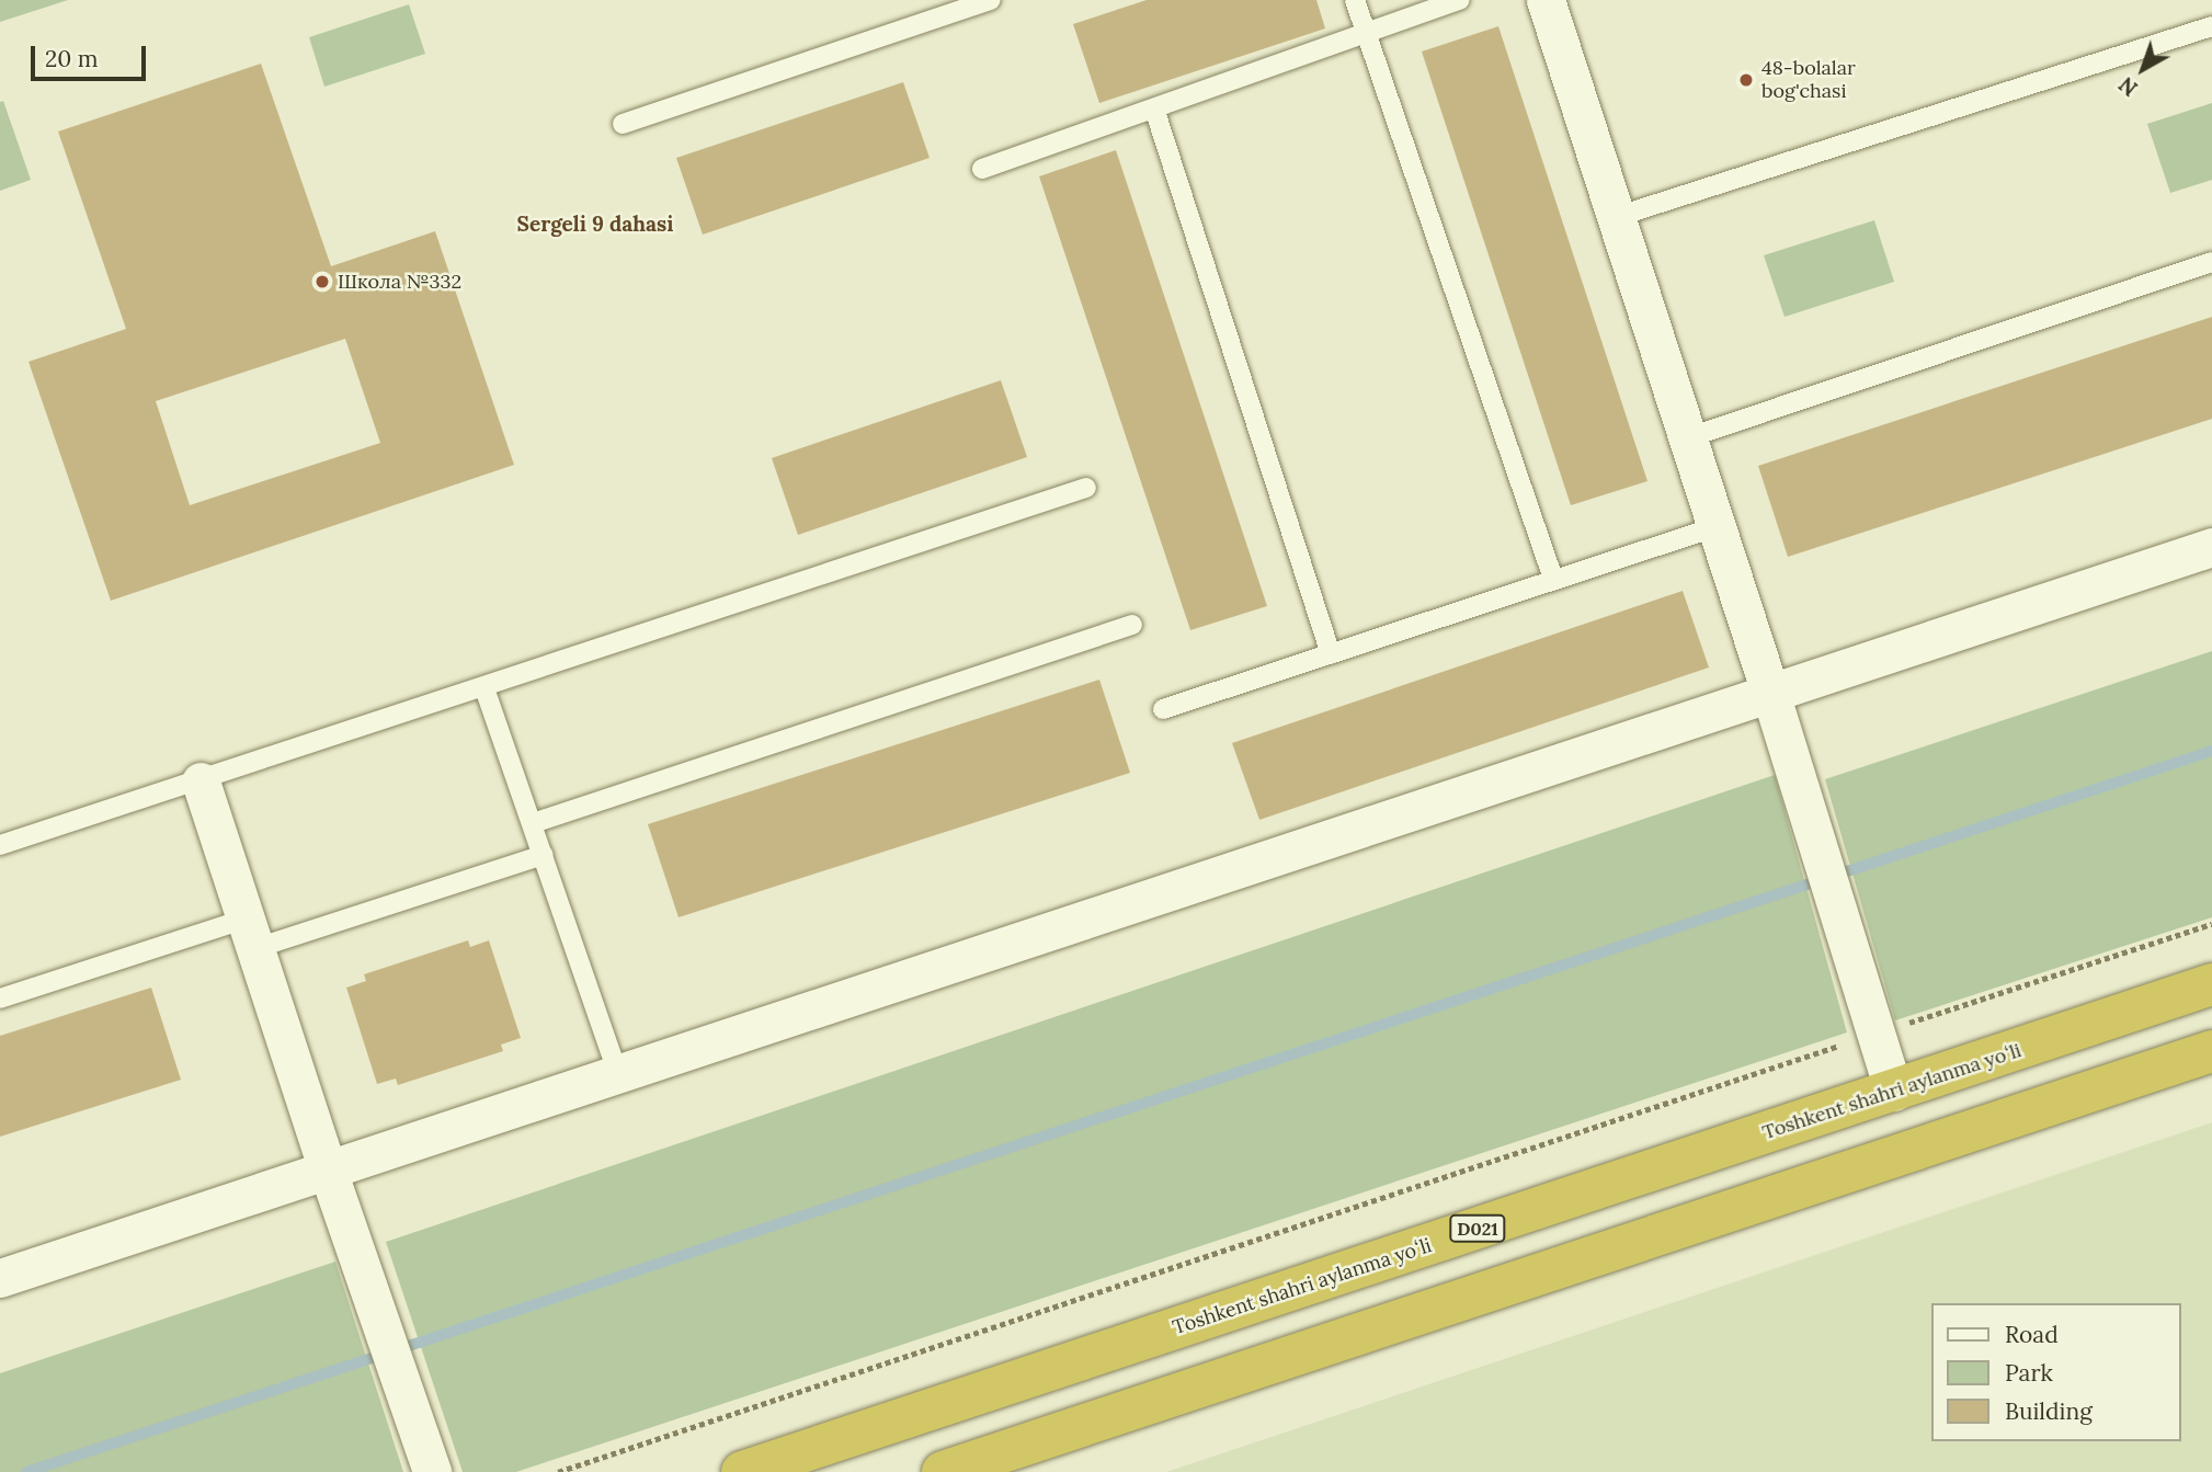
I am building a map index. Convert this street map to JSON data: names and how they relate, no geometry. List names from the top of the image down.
{
  "streets": {
    "highway": ["Toshkent shahri aylanma yoʻli", "D021"]
  },
  "districts": ["Sergeli 9 dahasi"],
  "places": ["48-bolalar bog'chasi", "Школа №332"],
  "legend": ["Road", "Park", "Building"],
  "scale_bar": "20 m",
  "north": "bottom left"
}
